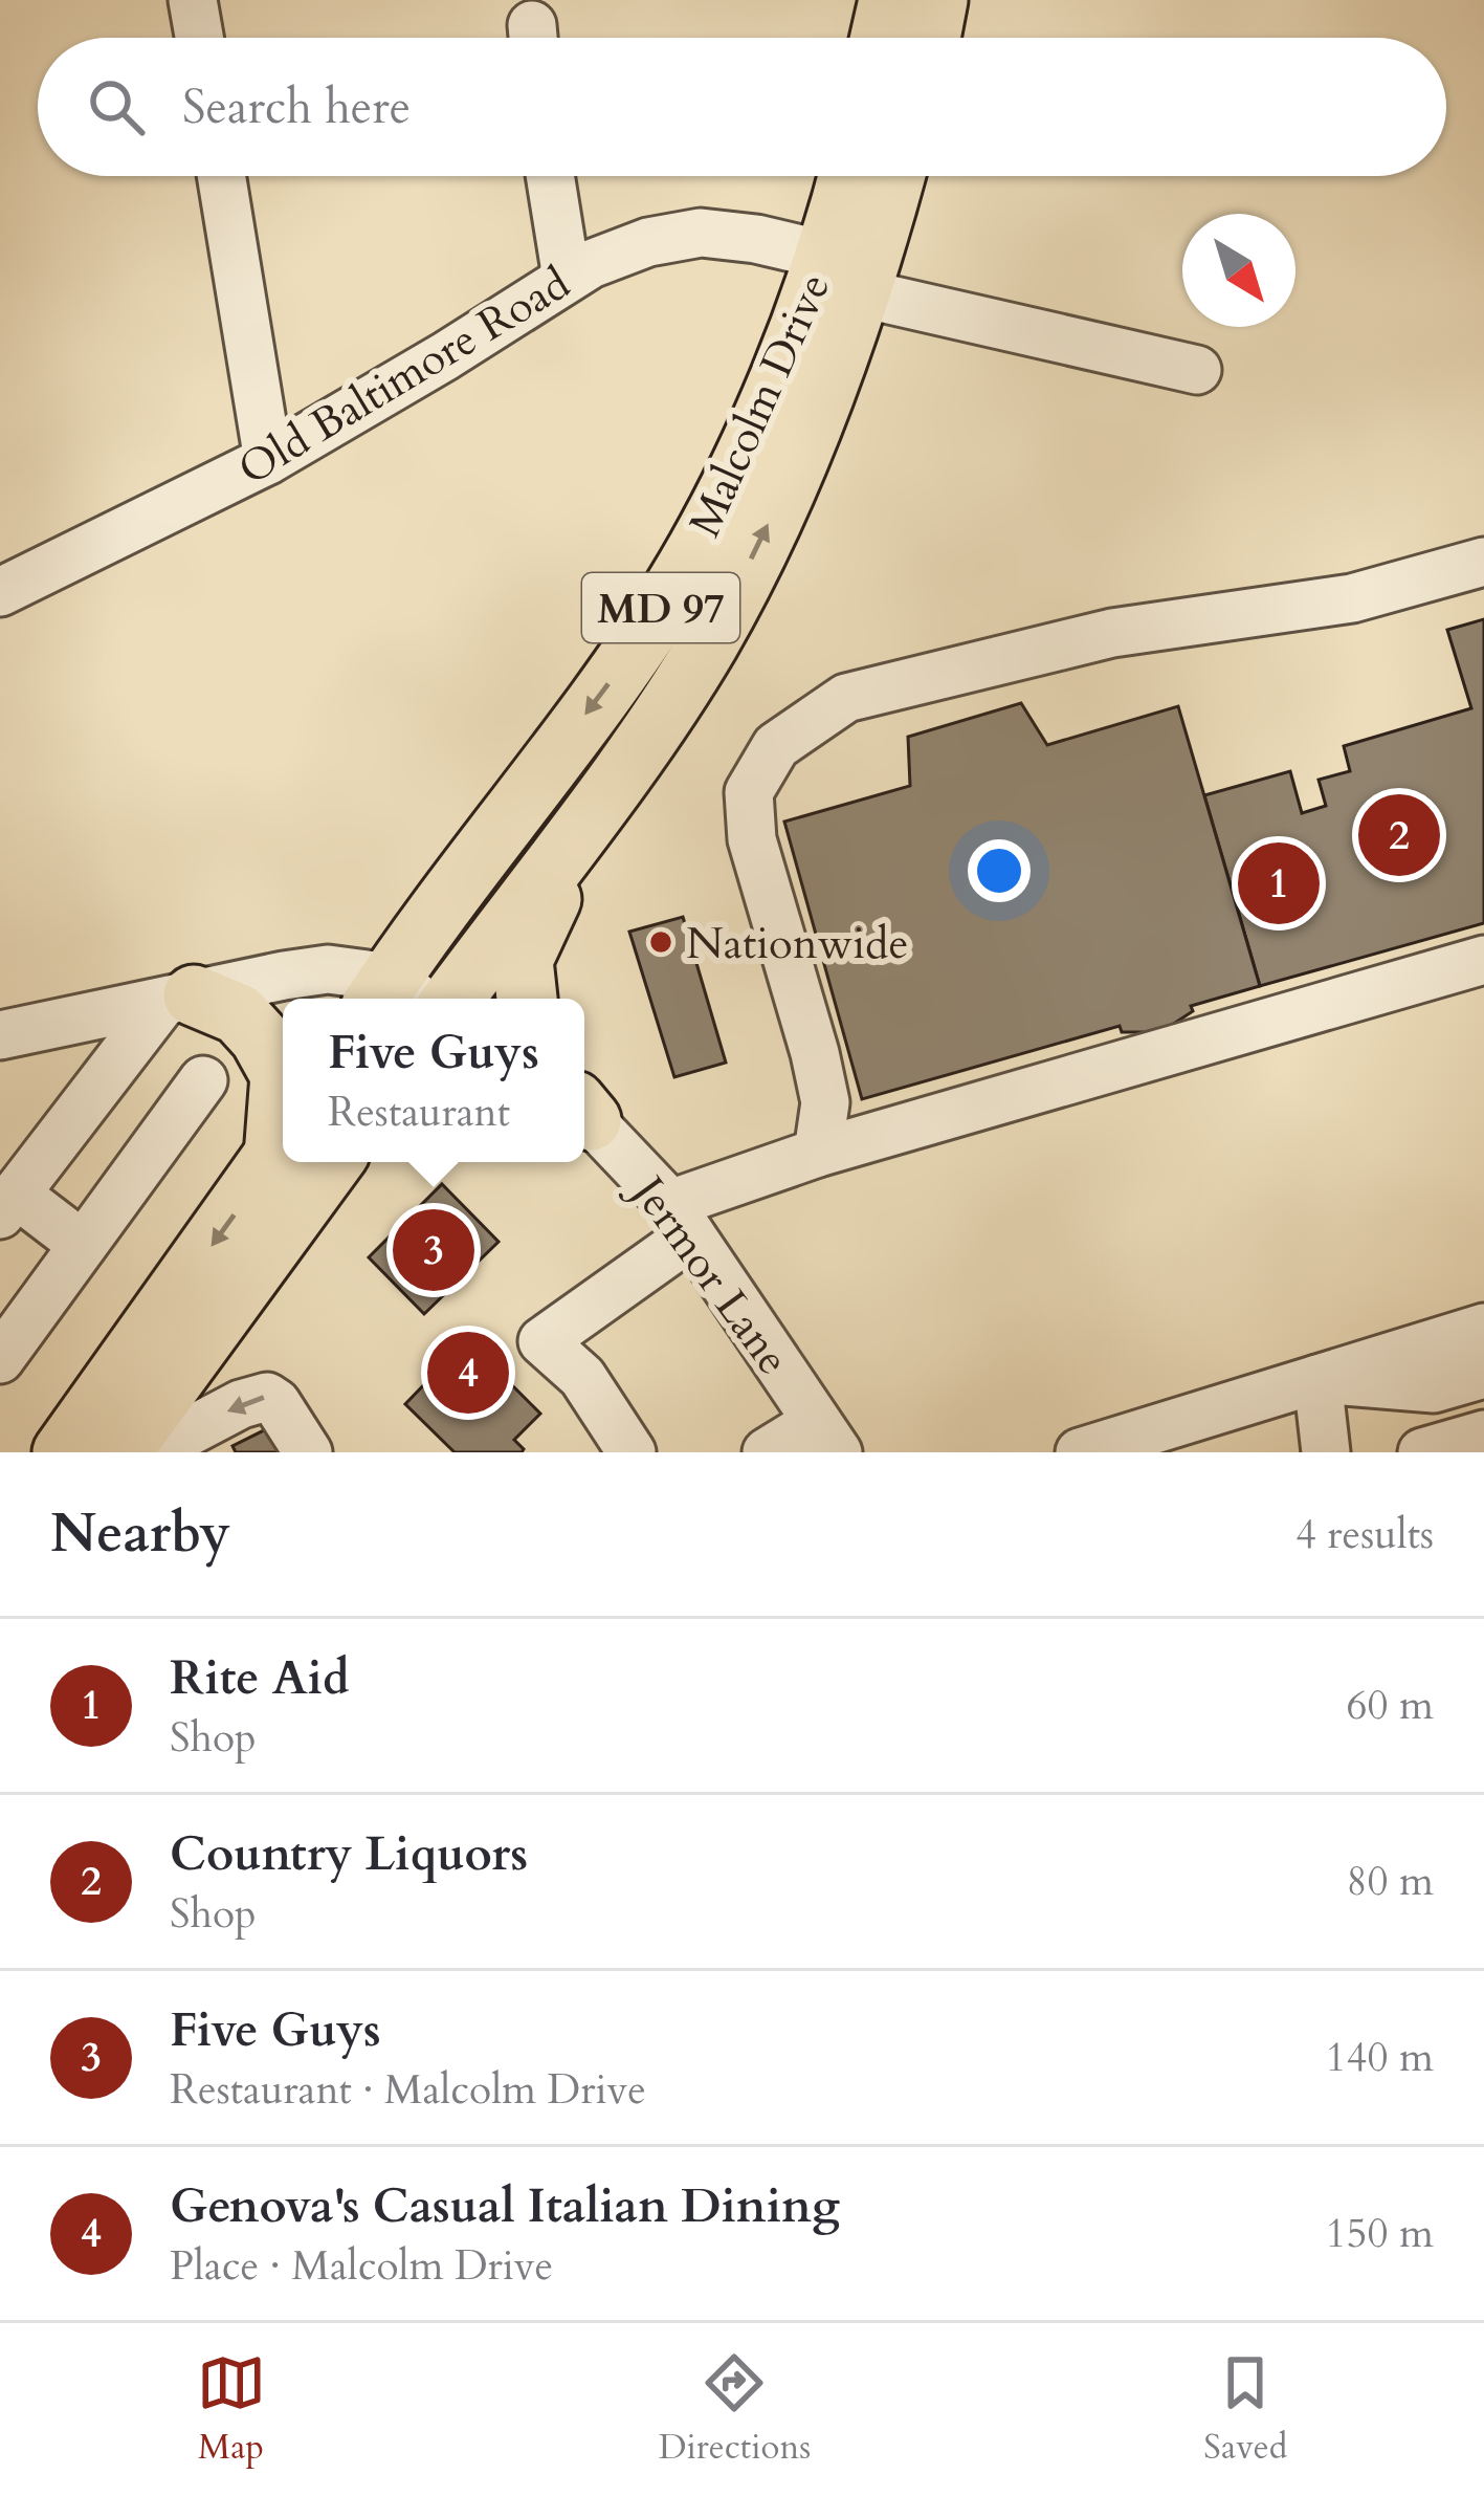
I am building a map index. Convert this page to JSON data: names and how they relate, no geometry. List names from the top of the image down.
{
  "streets": {
    "main road": ["Malcolm Drive", "MD 97"],
    "street": ["Old Baltimore Road", "Jermor Lane"]
  },
  "crossings": [
    ["Old Baltimore Road", "Malcolm Drive"]
  ],
  "places": ["Nationwide"],
  "north": "bottom right",
  "page": {
    "search": "Search here",
    "pins": [
      "2",
      "1",
      "3",
      "4"
    ],
    "popup": ["Five Guys", "Restaurant"],
    "heading": ["Nearby", "4 results"],
    "list": [
      {
        "mark": "1",
        "name": "Rite Aid",
        "note": "Shop",
        "value": "60 m"
      },
      {
        "mark": "2",
        "name": "Country Liquors",
        "note": "Shop",
        "value": "80 m"
      },
      {
        "mark": "3",
        "name": "Five Guys",
        "note": "Restaurant · Malcolm Drive",
        "value": "140 m"
      },
      {
        "mark": "4",
        "name": "Genova's Casual Italian Dining",
        "note": "Place · Malcolm Drive",
        "value": "150 m"
      }
    ],
    "nav": ["Map", "Directions", "Saved"]
  }
}
